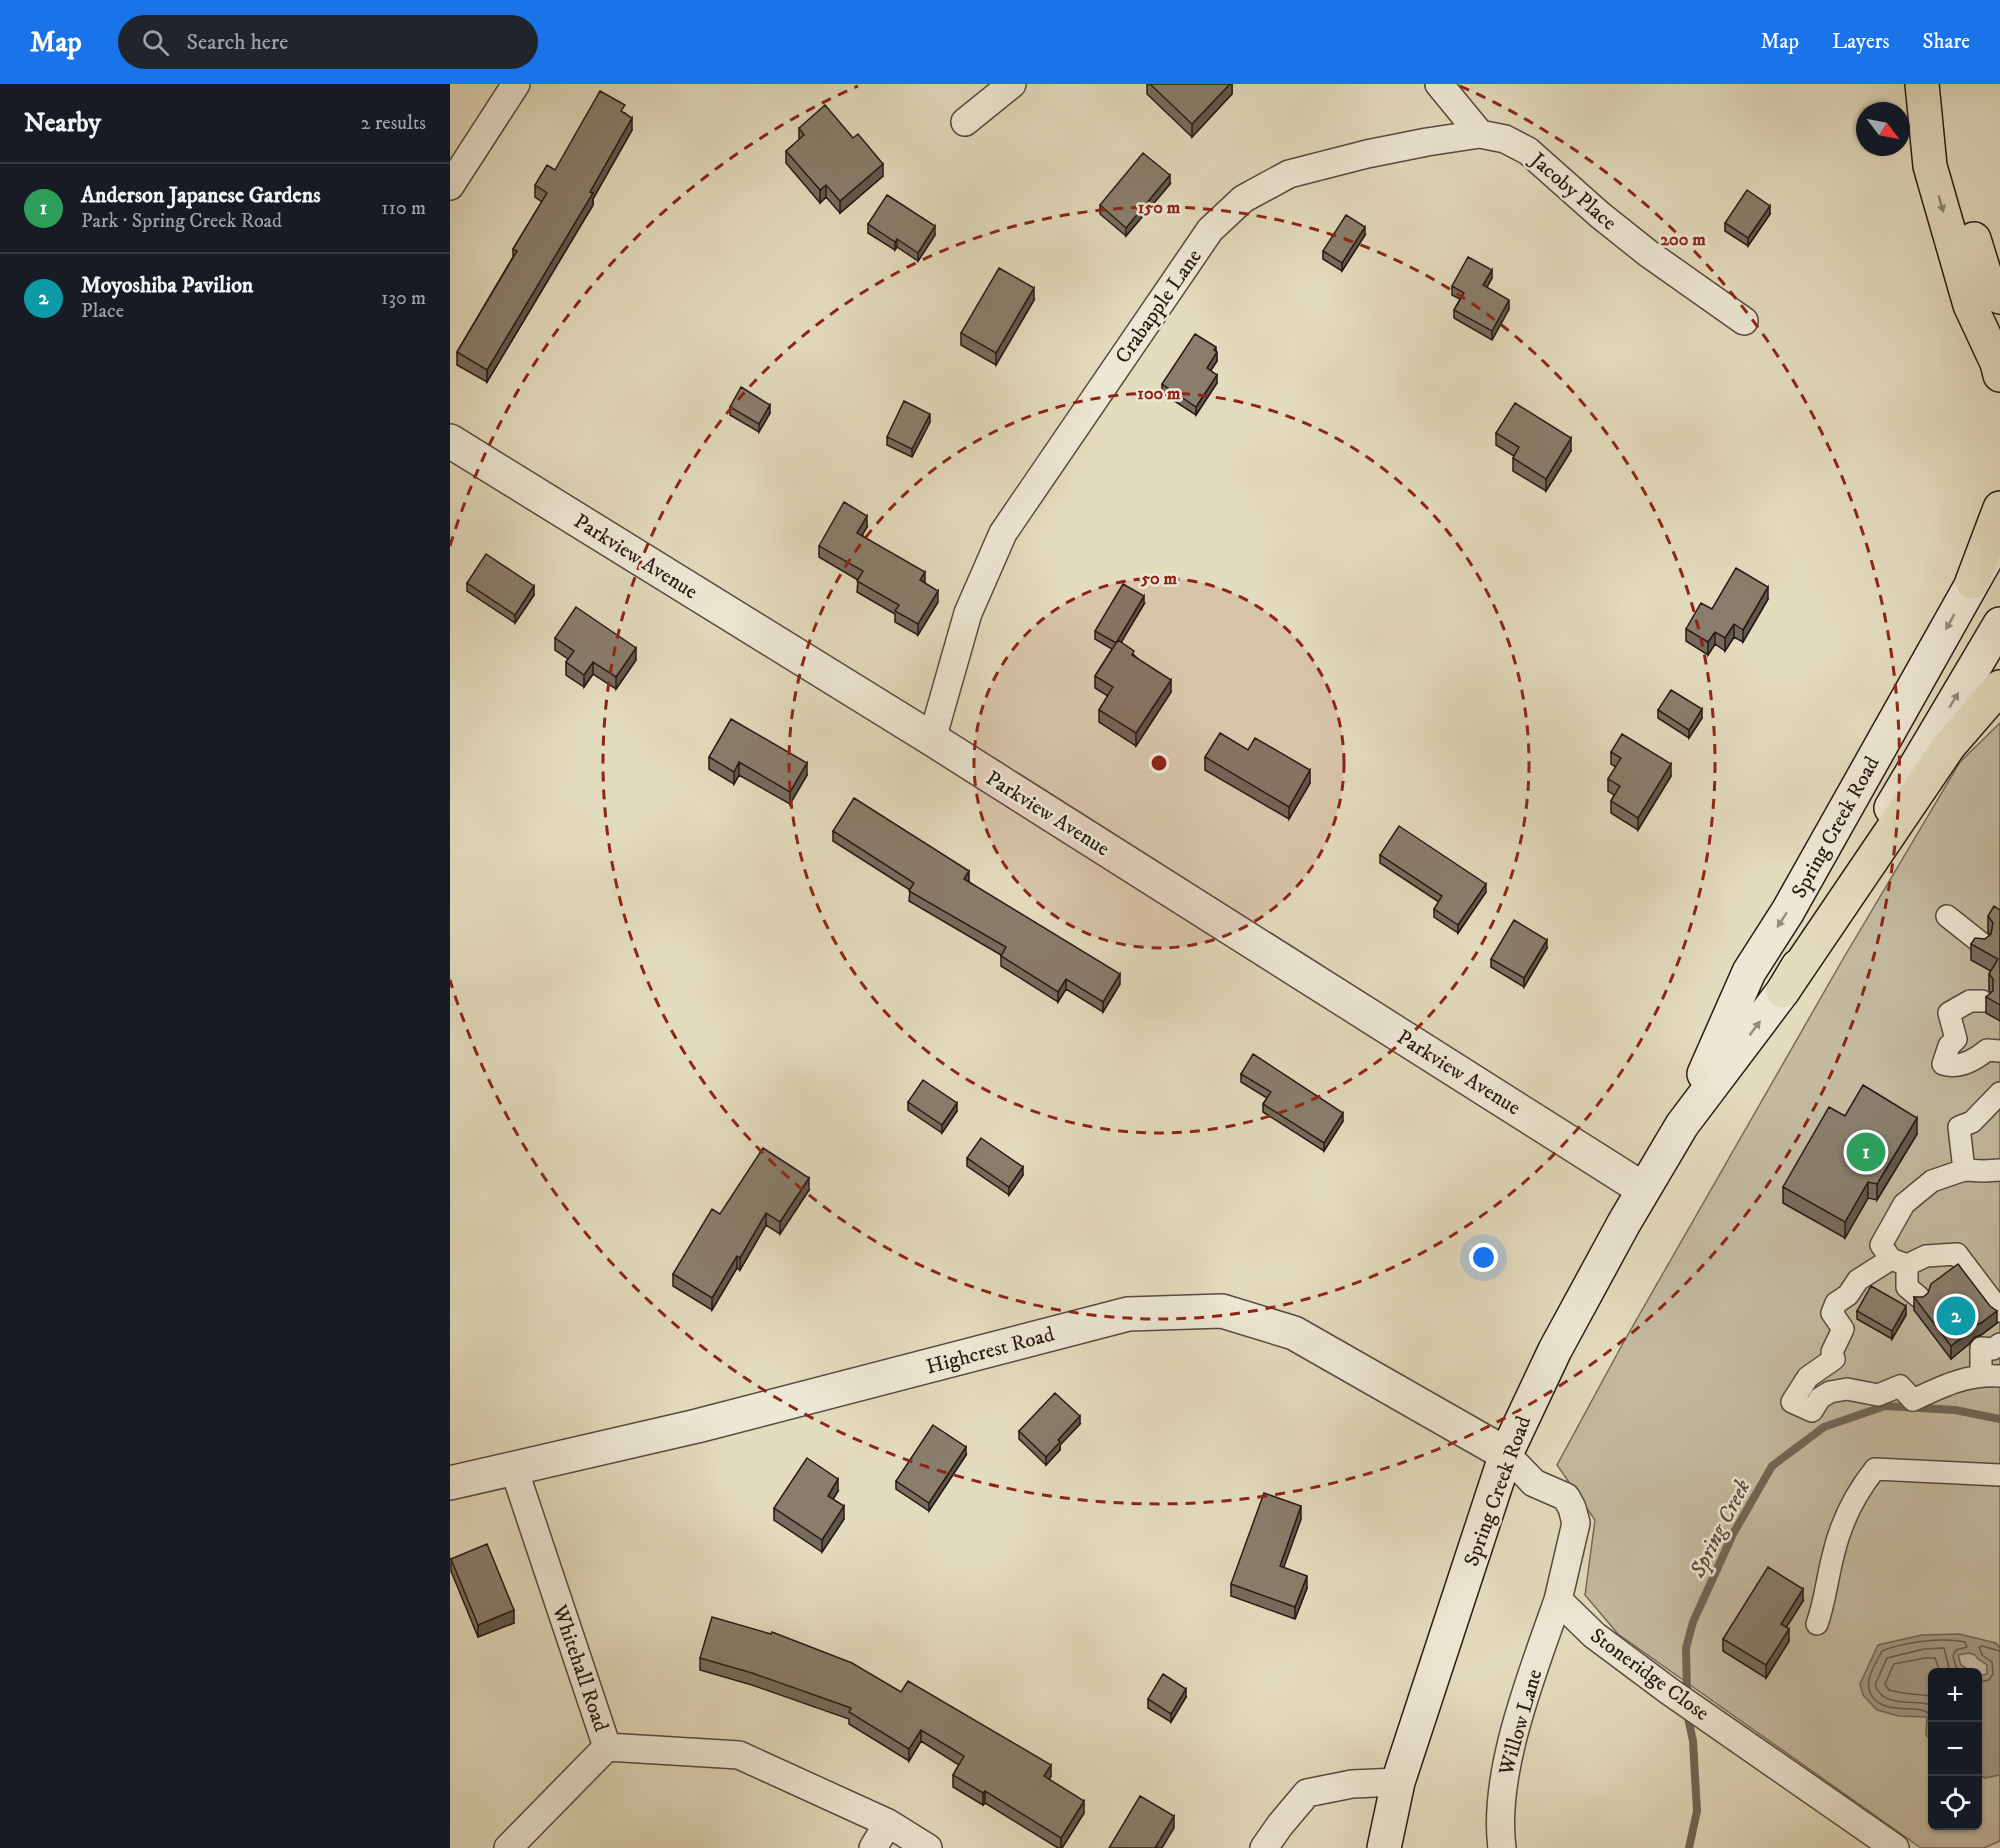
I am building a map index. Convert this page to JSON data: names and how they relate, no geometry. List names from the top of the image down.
{
  "streets": {
    "street": [
      "Jacoby Place",
      "Crabapple Lane",
      "Parkview Avenue",
      "Spring Creek Road",
      "Highcrest Road",
      "Whitehall Road",
      "Stoneridge Close",
      "Willow Lane"
    ]
  },
  "crossings": [
    ["Jacoby Place", "Crabapple Lane"],
    ["Crabapple Lane", "Parkview Avenue"],
    ["Parkview Avenue", "Spring Creek Road"],
    ["Spring Creek Road", "Highcrest Road"],
    ["Highcrest Road", "Whitehall Road"],
    ["Stoneridge Close", "Willow Lane"]
  ],
  "water": ["Spring Creek"],
  "north": "bottom right",
  "page": {
    "header": "Map",
    "search": "Search here",
    "nav": ["Map", "Layers", "Share"],
    "heading": ["Nearby", "2 results"],
    "list": [
      {
        "mark": "1",
        "name": "Anderson Japanese Gardens",
        "note": "Park · Spring Creek Road",
        "value": "110 m"
      },
      {
        "mark": "2",
        "name": "Moyoshiba Pavilion",
        "note": "Place",
        "value": "130 m"
      }
    ],
    "pins": ["1", "2"],
    "map_buttons": ["+", "−"]
  },
  "rings": [
    "150 m",
    "200 m",
    "100 m",
    "50 m"
  ]
}
